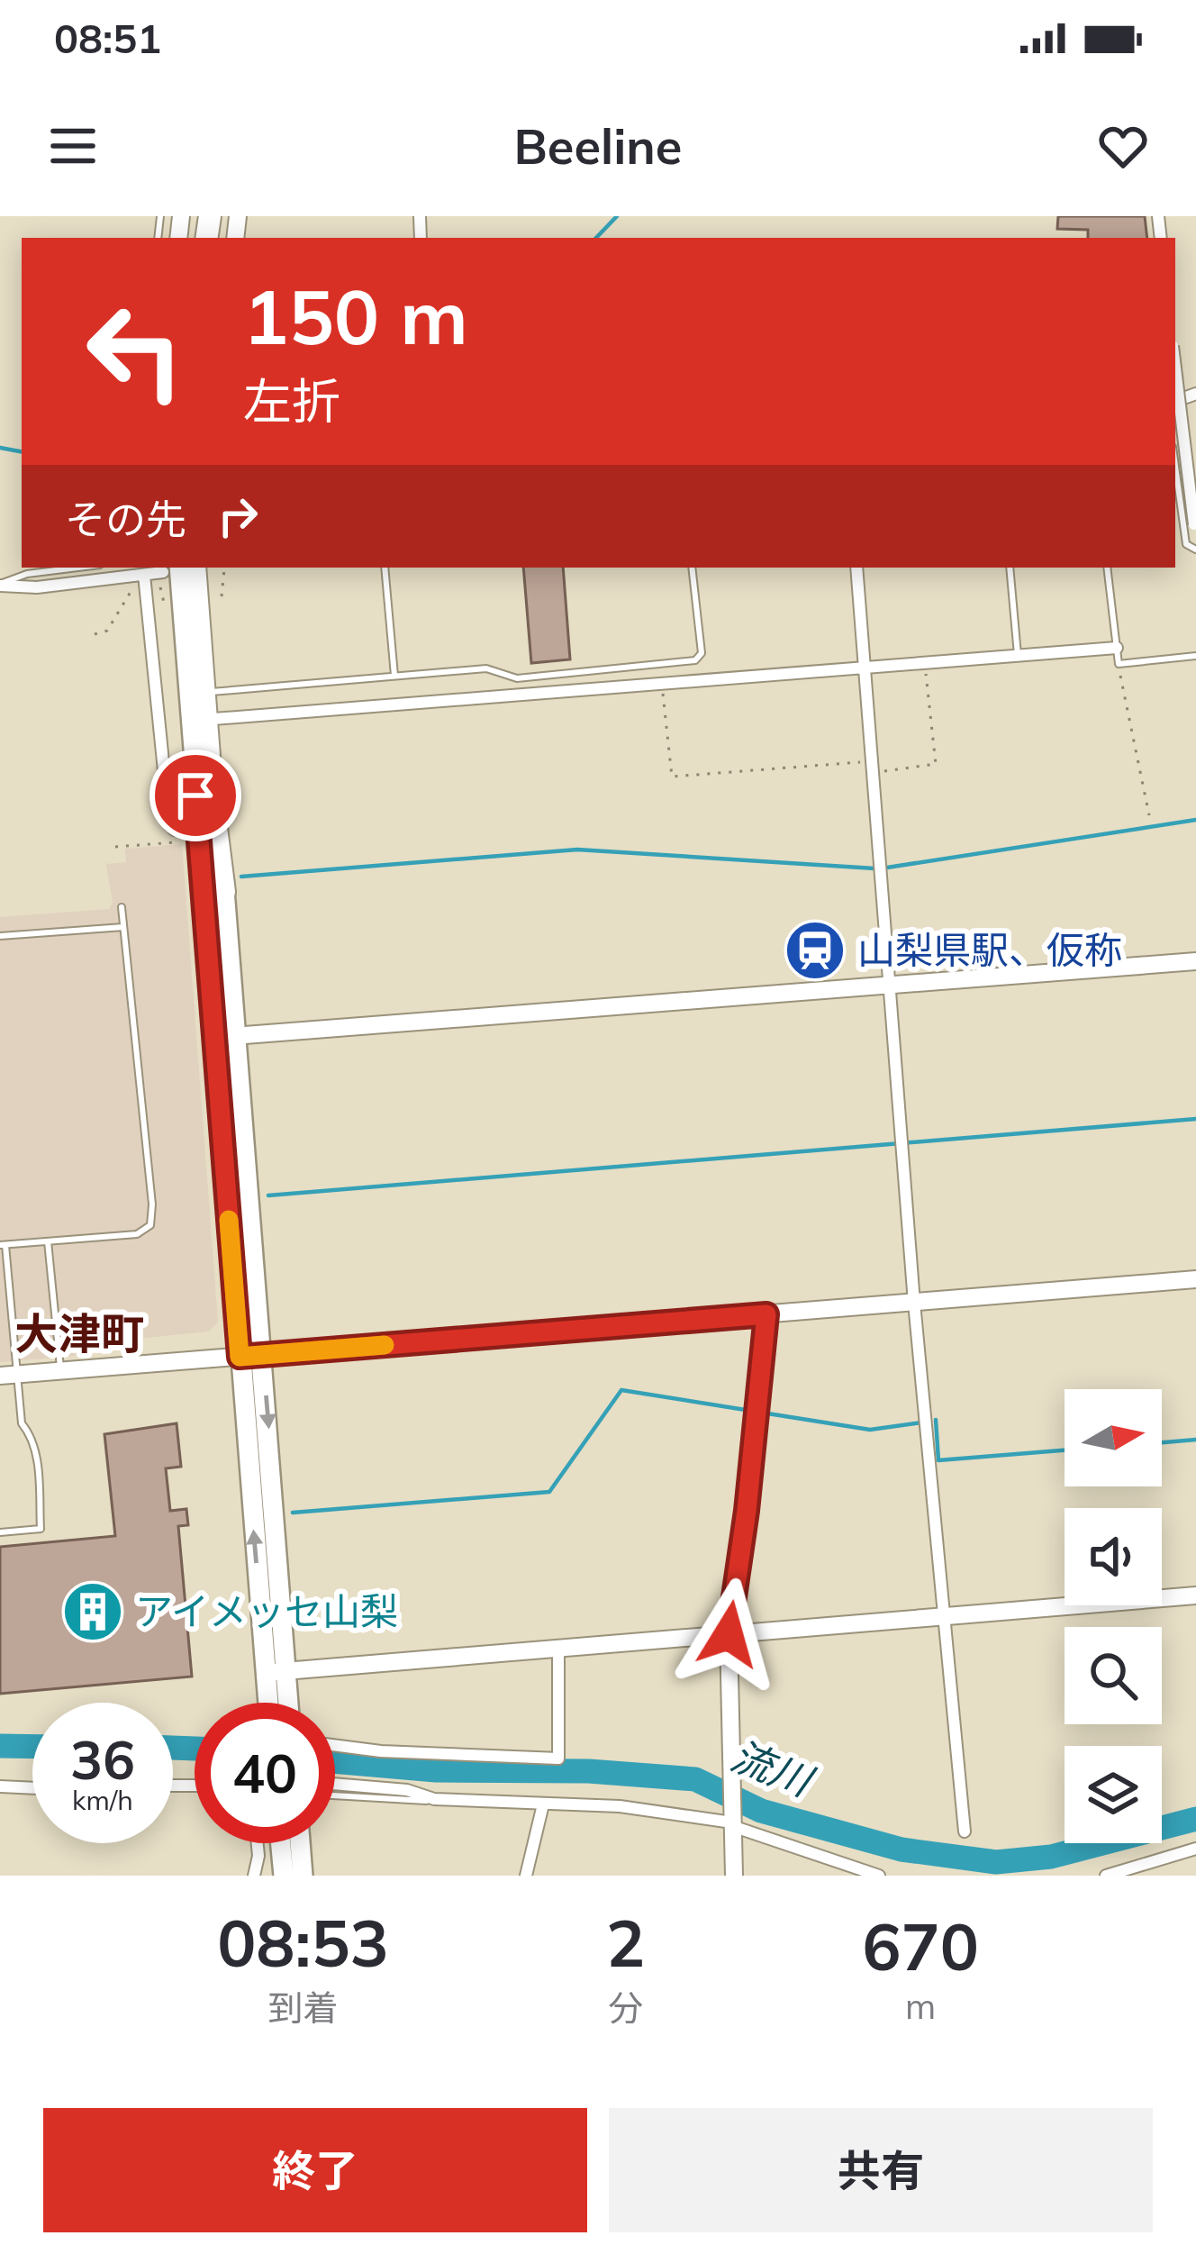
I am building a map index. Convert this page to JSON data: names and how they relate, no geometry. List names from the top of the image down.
{
  "districts": ["大津町"],
  "water": ["流川"],
  "places": {
    "station": ["山梨県駅、仮称"],
    "building": ["アイメッセ山梨"]
  },
  "north": "right",
  "page": {
    "status": "08:51",
    "header": "Beeline",
    "turn": ["150 m", "左折"],
    "then": "その先",
    "speed": "36 km/h",
    "limit": "40",
    "eta": [
      "08:53",
      "到着",
      "2",
      "分",
      "670",
      "m"
    ],
    "buttons": ["終了", "共有"]
  }
}
